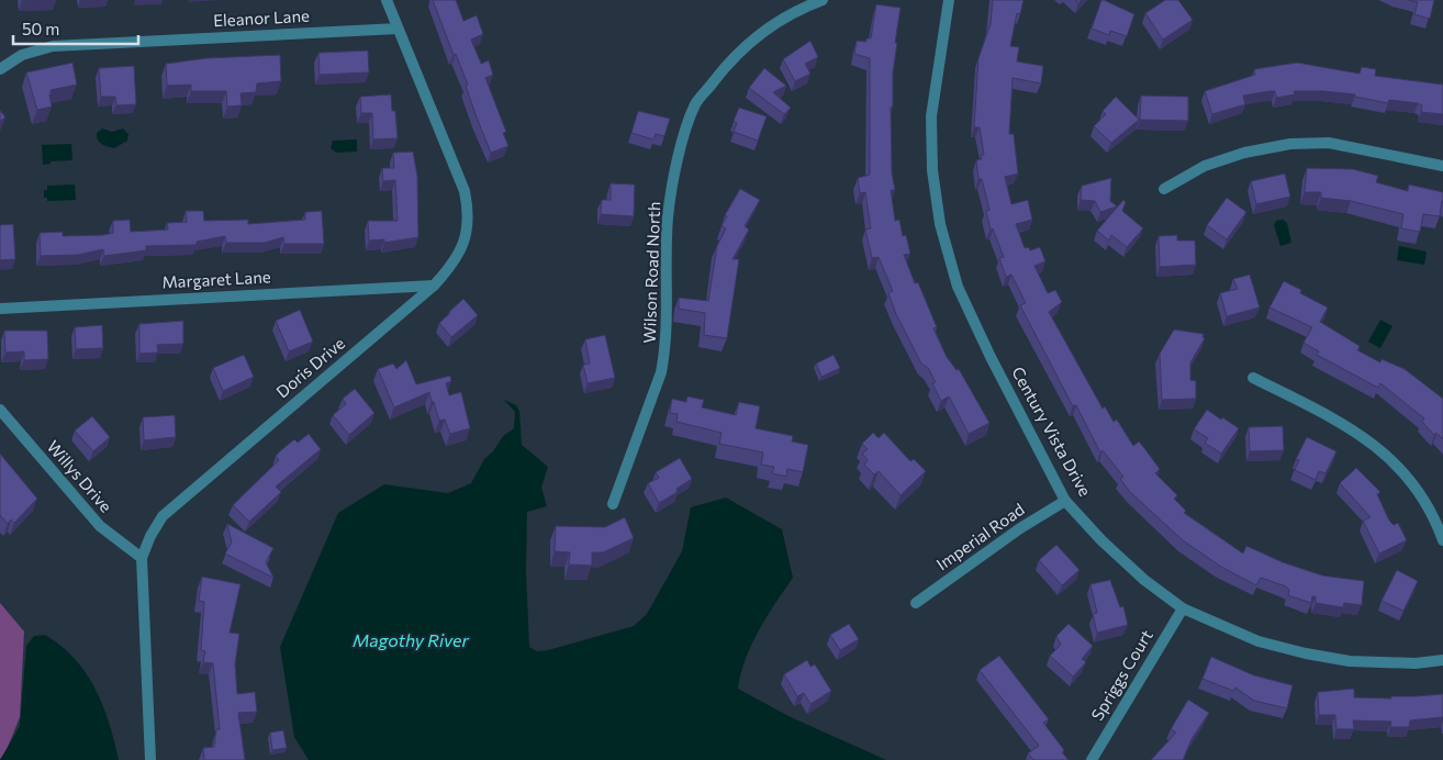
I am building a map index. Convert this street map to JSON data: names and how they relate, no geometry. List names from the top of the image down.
{
  "streets": {
    "street": [
      "Eleanor Lane",
      "Wilson Road North",
      "Margaret Lane",
      "Doris Drive",
      "Century Vista Drive",
      "Willys Drive",
      "Imperial Road",
      "Spriggs Court"
    ]
  },
  "crossings": [
    ["Eleanor Lane", "Doris Drive"],
    ["Margaret Lane", "Doris Drive"],
    ["Doris Drive", "Willys Drive"],
    ["Century Vista Drive", "Imperial Road"],
    ["Century Vista Drive", "Spriggs Court"]
  ],
  "water": ["Magothy River"],
  "scale_bar": "50 m"
}
